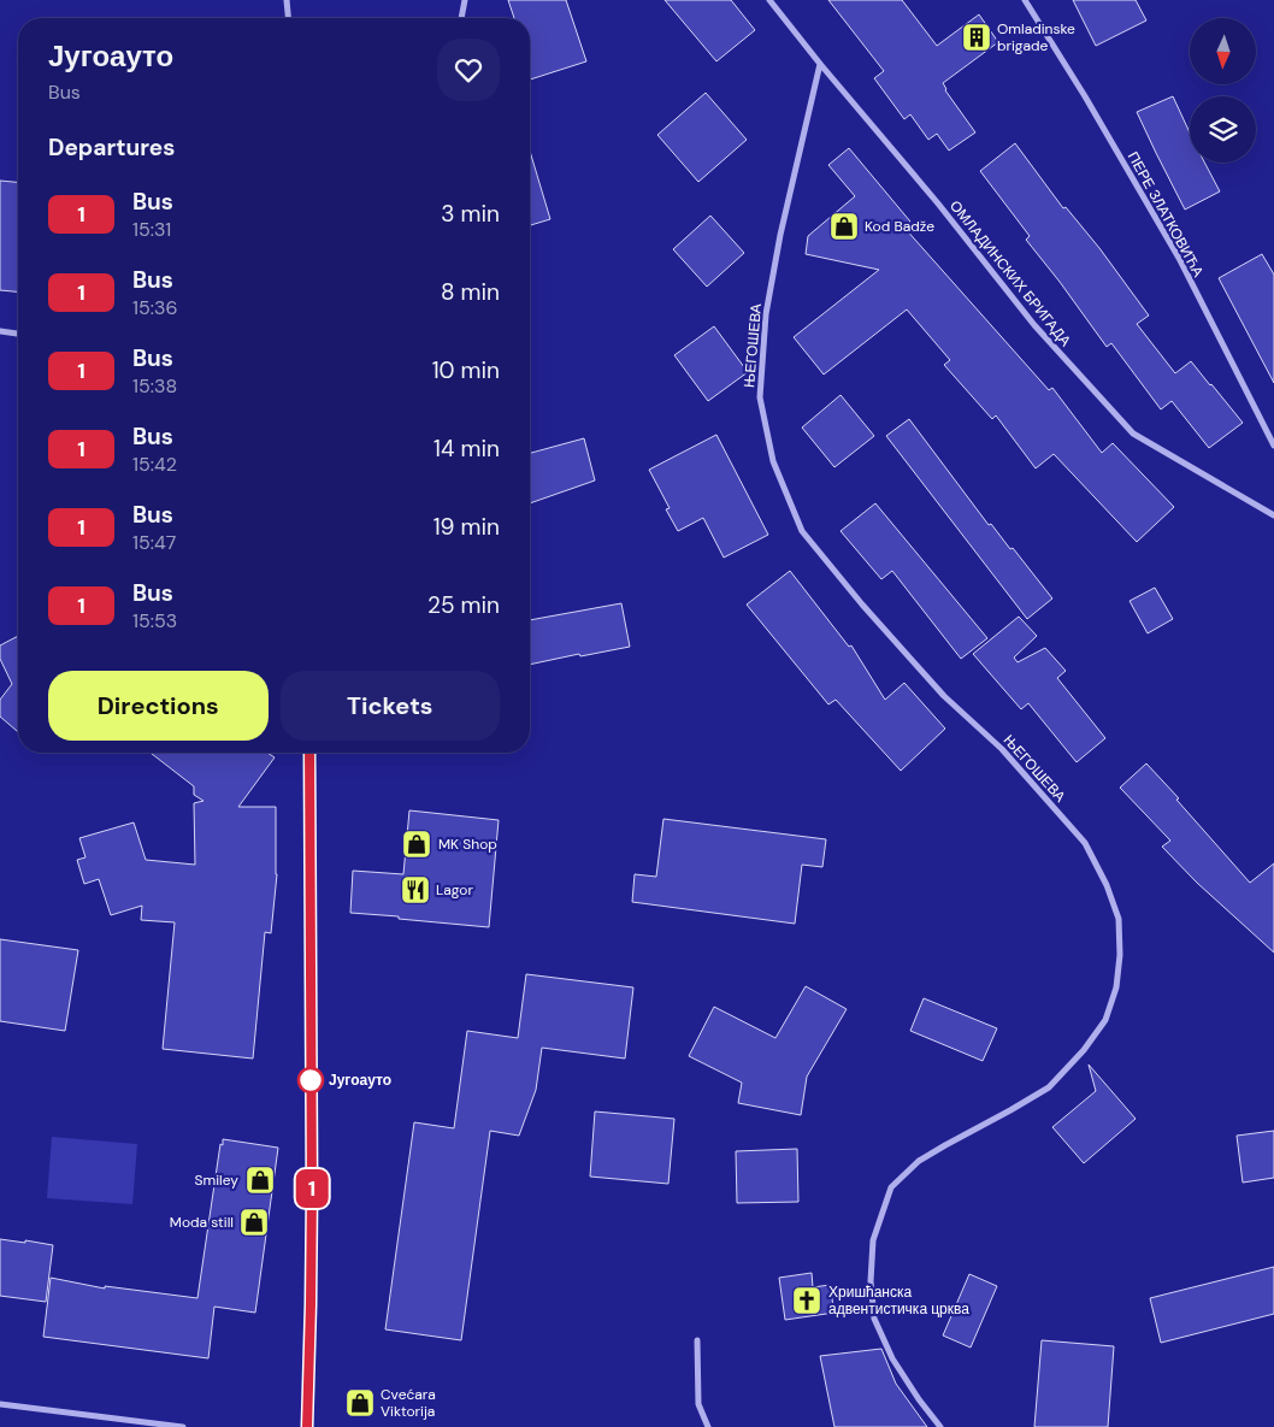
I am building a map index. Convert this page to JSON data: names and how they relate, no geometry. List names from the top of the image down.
{
  "streets": {
    "street": ["ПЕРЕ ЗЛАТКОВИЋА", "ОМЛАДИНСКИХ БРИГАДА", "ЊЕГОШЕВА"]
  },
  "crossings": [
    ["ОМЛАДИНСКИХ БРИГАДА", "ЊЕГОШЕВА"]
  ],
  "places": {
    "building": ["Omladinske brigade"],
    "shop": [
      "Kod Badže",
      "MK Shop",
      "Smiley",
      "Moda still",
      "Cvećara Viktorija"
    ],
    "restaurant": ["Lagor"],
    "other": ["Југоауто"],
    "church": ["Хришћанска адвентистичка црква"]
  },
  "lines": ["bus line 1"],
  "north": "bottom",
  "page": {
    "on_map": "1",
    "heading": [
      ["Југоауто", "Bus"],
      "Departures"
    ],
    "list": [
      {
        "mark": "1",
        "name": "Bus",
        "note": "15:31",
        "value": "3 min"
      },
      {
        "mark": "1",
        "name": "Bus",
        "note": "15:36",
        "value": "8 min"
      },
      {
        "mark": "1",
        "name": "Bus",
        "note": "15:38",
        "value": "10 min"
      },
      {
        "mark": "1",
        "name": "Bus",
        "note": "15:42",
        "value": "14 min"
      },
      {
        "mark": "1",
        "name": "Bus",
        "note": "15:47",
        "value": "19 min"
      },
      {
        "mark": "1",
        "name": "Bus",
        "note": "15:53",
        "value": "25 min"
      }
    ],
    "buttons": ["Directions", "Tickets"]
  }
}
